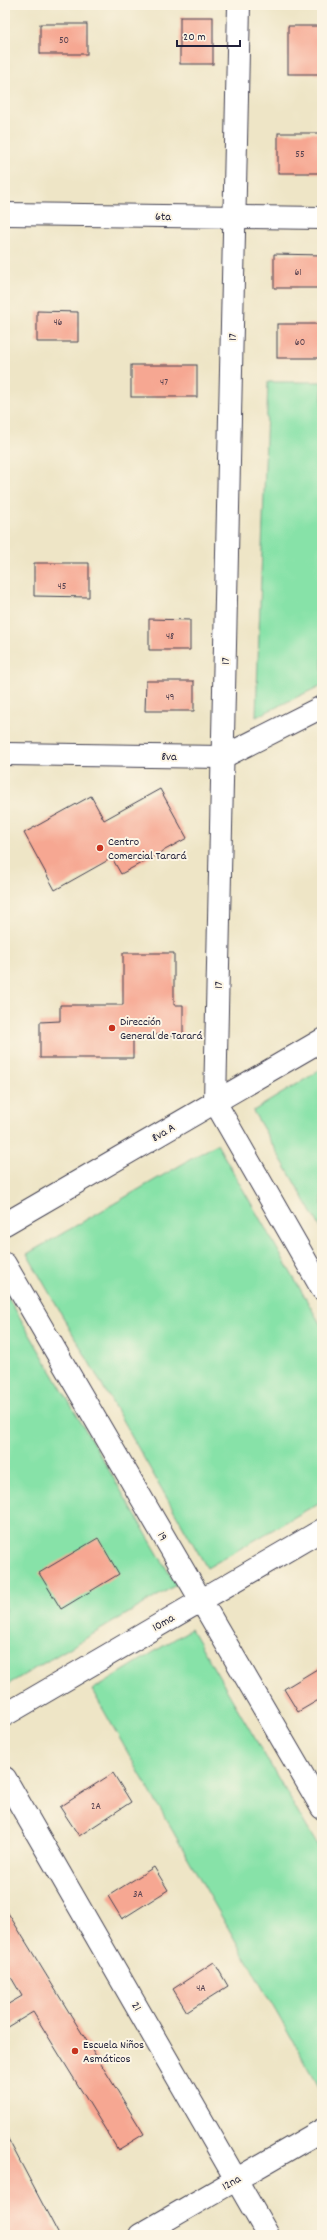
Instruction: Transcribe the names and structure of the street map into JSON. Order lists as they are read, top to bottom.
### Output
{
  "streets": {
    "street": [
      "6ta",
      "17",
      "8va",
      "8va A",
      "19",
      "10ma",
      "21",
      "12na"
    ]
  },
  "crossings": [
    ["6ta", "17"],
    ["17", "8va"],
    ["17", "8va A"],
    ["19", "10ma"],
    ["21", "12na"]
  ],
  "places": ["Centro Comercial Tarará", "Dirección General de Tarará", "Escuela Niños Asmáticos"],
  "house_numbers": [
    "50",
    "55",
    "61",
    "46",
    "60",
    "47",
    "45",
    "48",
    "49",
    "2A",
    "3A",
    "4A"
  ],
  "scale_bar": "20 m"
}
